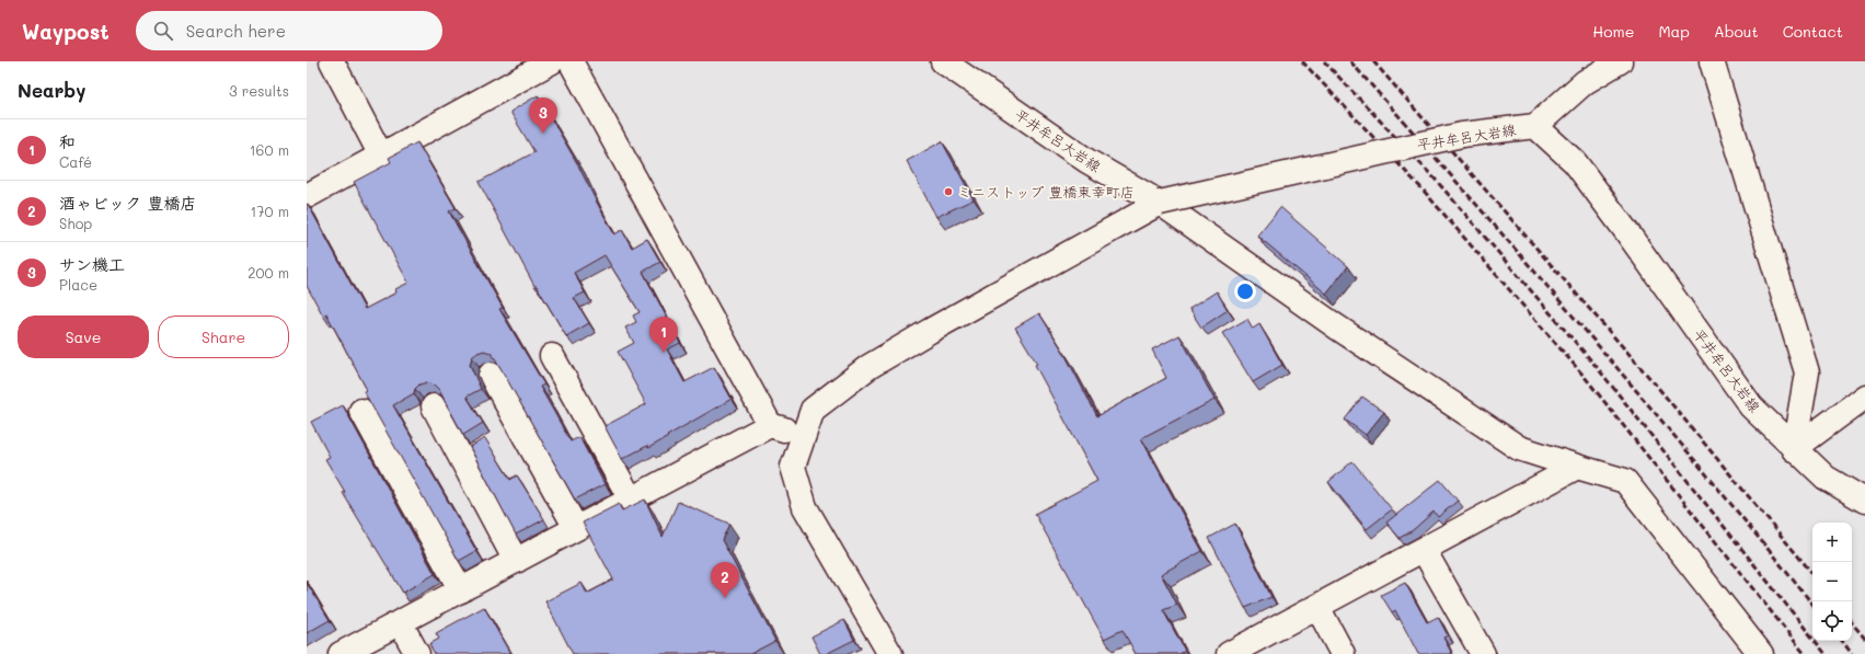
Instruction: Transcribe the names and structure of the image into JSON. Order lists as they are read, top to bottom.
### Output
{
  "streets": {
    "street": ["平井牟呂大岩線"]
  },
  "places": ["ミニストップ 豊橋東幸町店"],
  "page": {
    "header": "Waypost",
    "search": "Search here",
    "nav": [
      "Home",
      "Map",
      "About",
      "Contact"
    ],
    "heading": ["Nearby", "3 results"],
    "pins": ["3", "1", "2"],
    "list": [
      {
        "mark": "1",
        "name": "和",
        "note": "Café",
        "value": "160 m"
      },
      {
        "mark": "2",
        "name": "酒ゃビック 豊橋店",
        "note": "Shop",
        "value": "170 m"
      },
      {
        "mark": "3",
        "name": "サン機工",
        "note": "Place",
        "value": "200 m"
      }
    ],
    "buttons": ["Save", "Share"],
    "map_buttons": ["+", "−"]
  }
}
